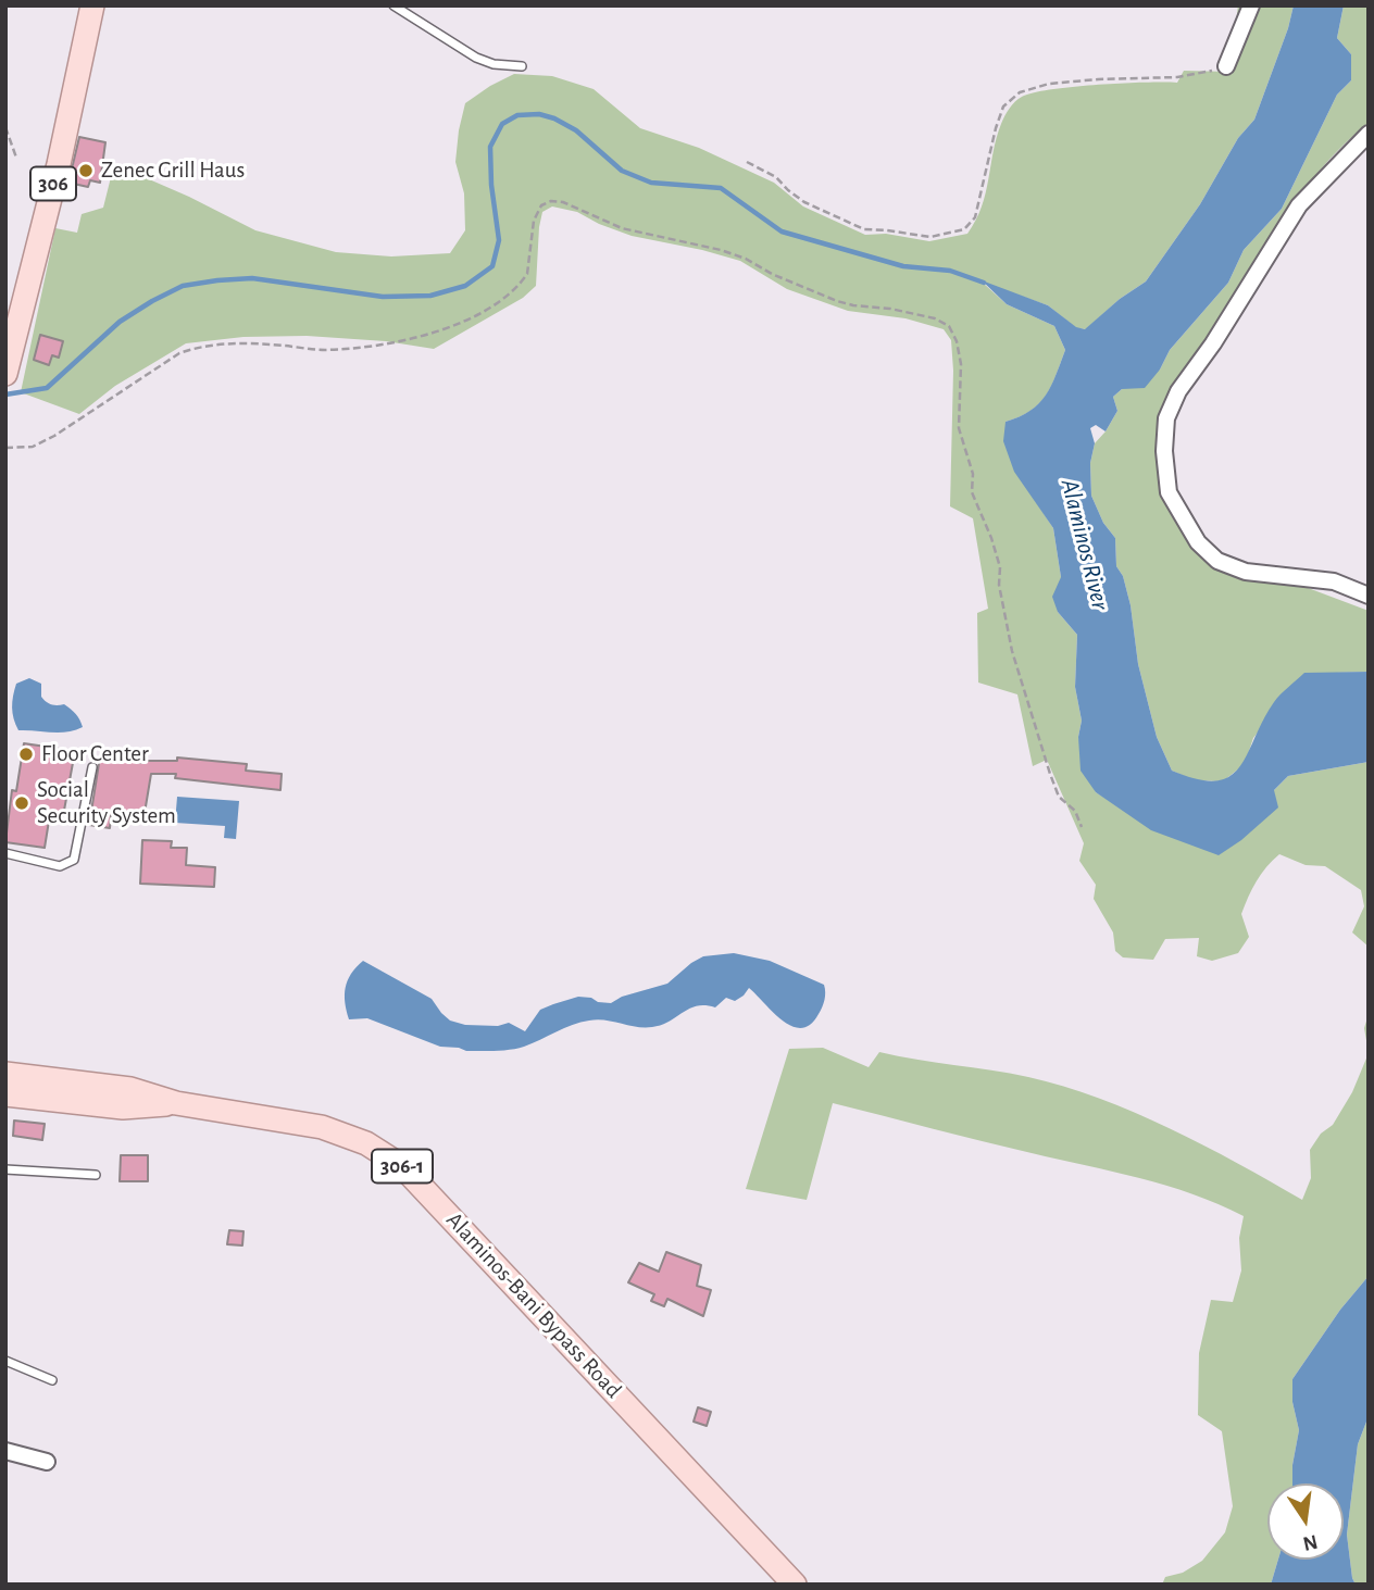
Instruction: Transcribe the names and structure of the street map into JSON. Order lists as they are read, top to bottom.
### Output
{
  "streets": {
    "main road": ["306", "306-1", "Alaminos-Bani Bypass Road"]
  },
  "water": ["Alaminos River"],
  "places": ["Zenec Grill Haus", "Floor Center", "Social Security System"],
  "north": "bottom"
}
